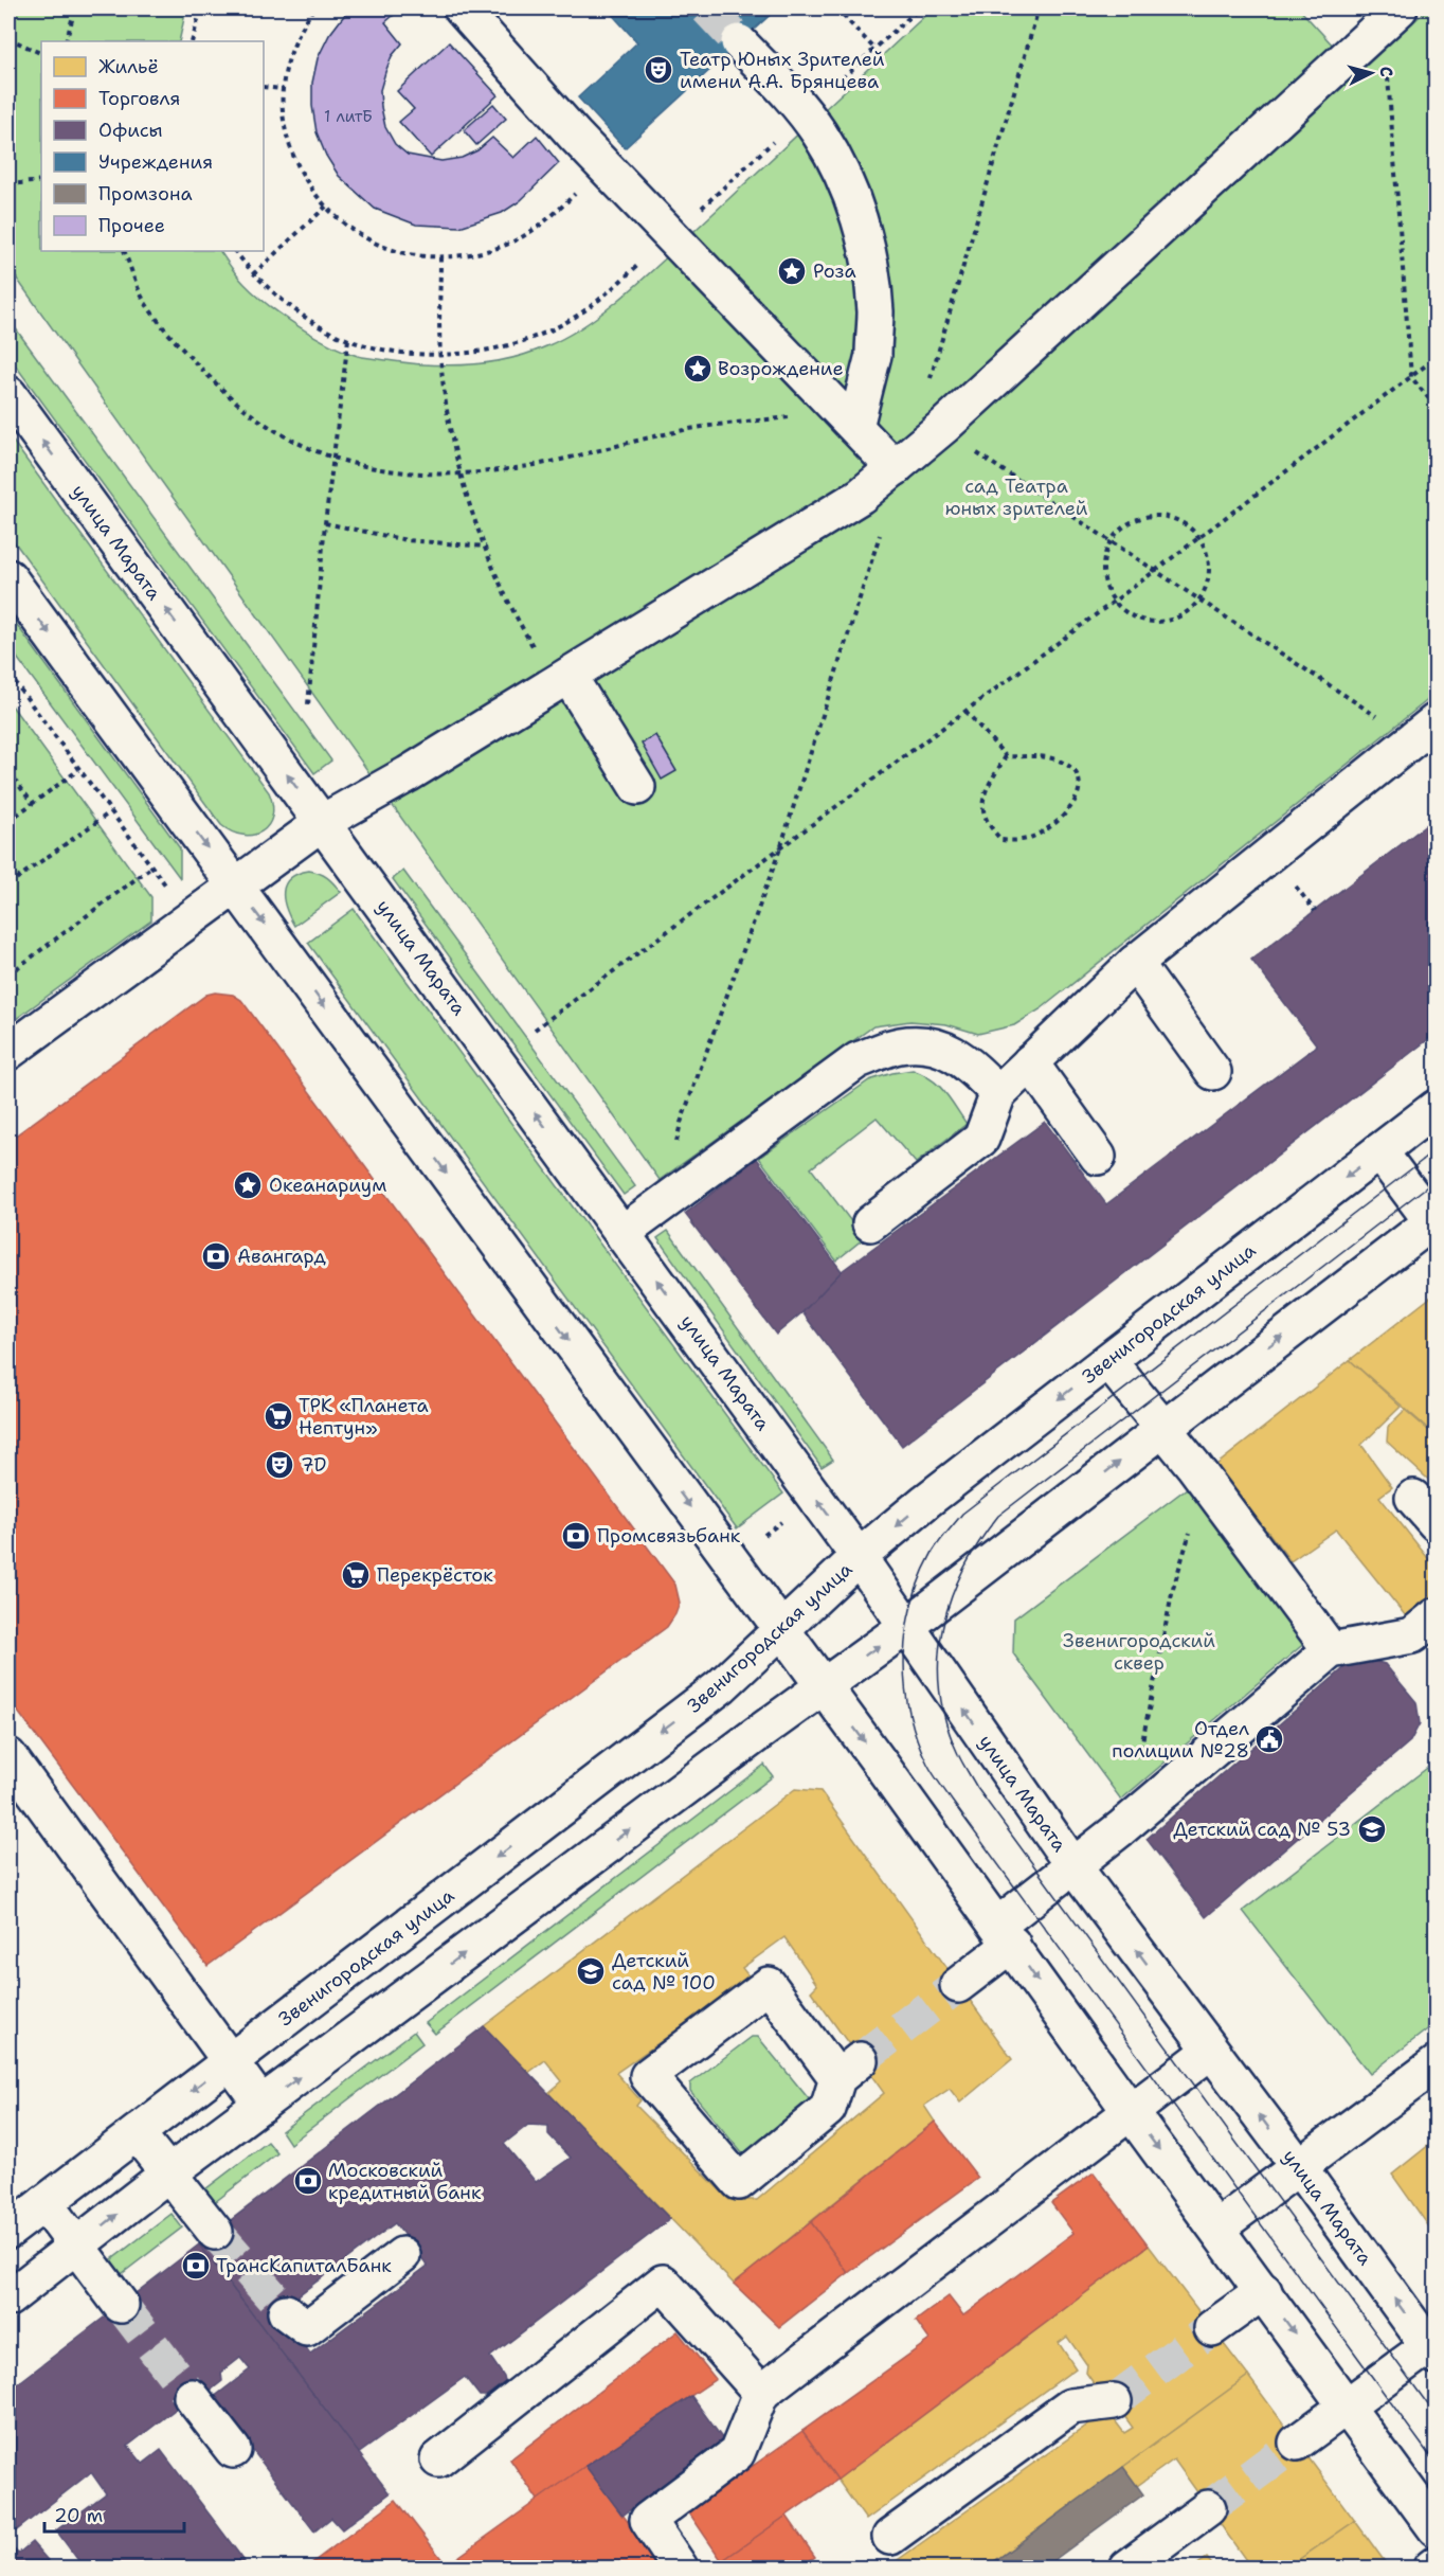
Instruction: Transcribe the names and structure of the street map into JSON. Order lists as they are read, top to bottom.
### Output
{
  "streets": {
    "street": ["улица Марата", "Звенигородская улица"]
  },
  "crossings": [
    ["улица Марата", "Звенигородская улица"]
  ],
  "parks": ["сад Театра юных зрителей", "Звенигородский сквер"],
  "places": {
    "theatre": ["Театр Юных Зрителей имени А.А. Брянцева", "7D"],
    "place": ["Роза", "Возрождение", "Океанариум"],
    "bank": [
      "Авангард",
      "Промсвязьбанк",
      "Московский кредитный банк",
      "ТрансКапиталБанк"
    ],
    "supermarket": ["ТРК «Планета Нептун»", "Перекрёсток"],
    "public building": ["Отдел полиции №28"],
    "school or university": ["Детский сад № 53", "Детский сад № 100"]
  },
  "house_numbers": ["1 литБ"],
  "legend": [
    "Жильё",
    "Торговля",
    "Офисы",
    "Учреждения",
    "Промзона",
    "Прочее"
  ],
  "scale_bar": "20 m",
  "north": "right"
}
